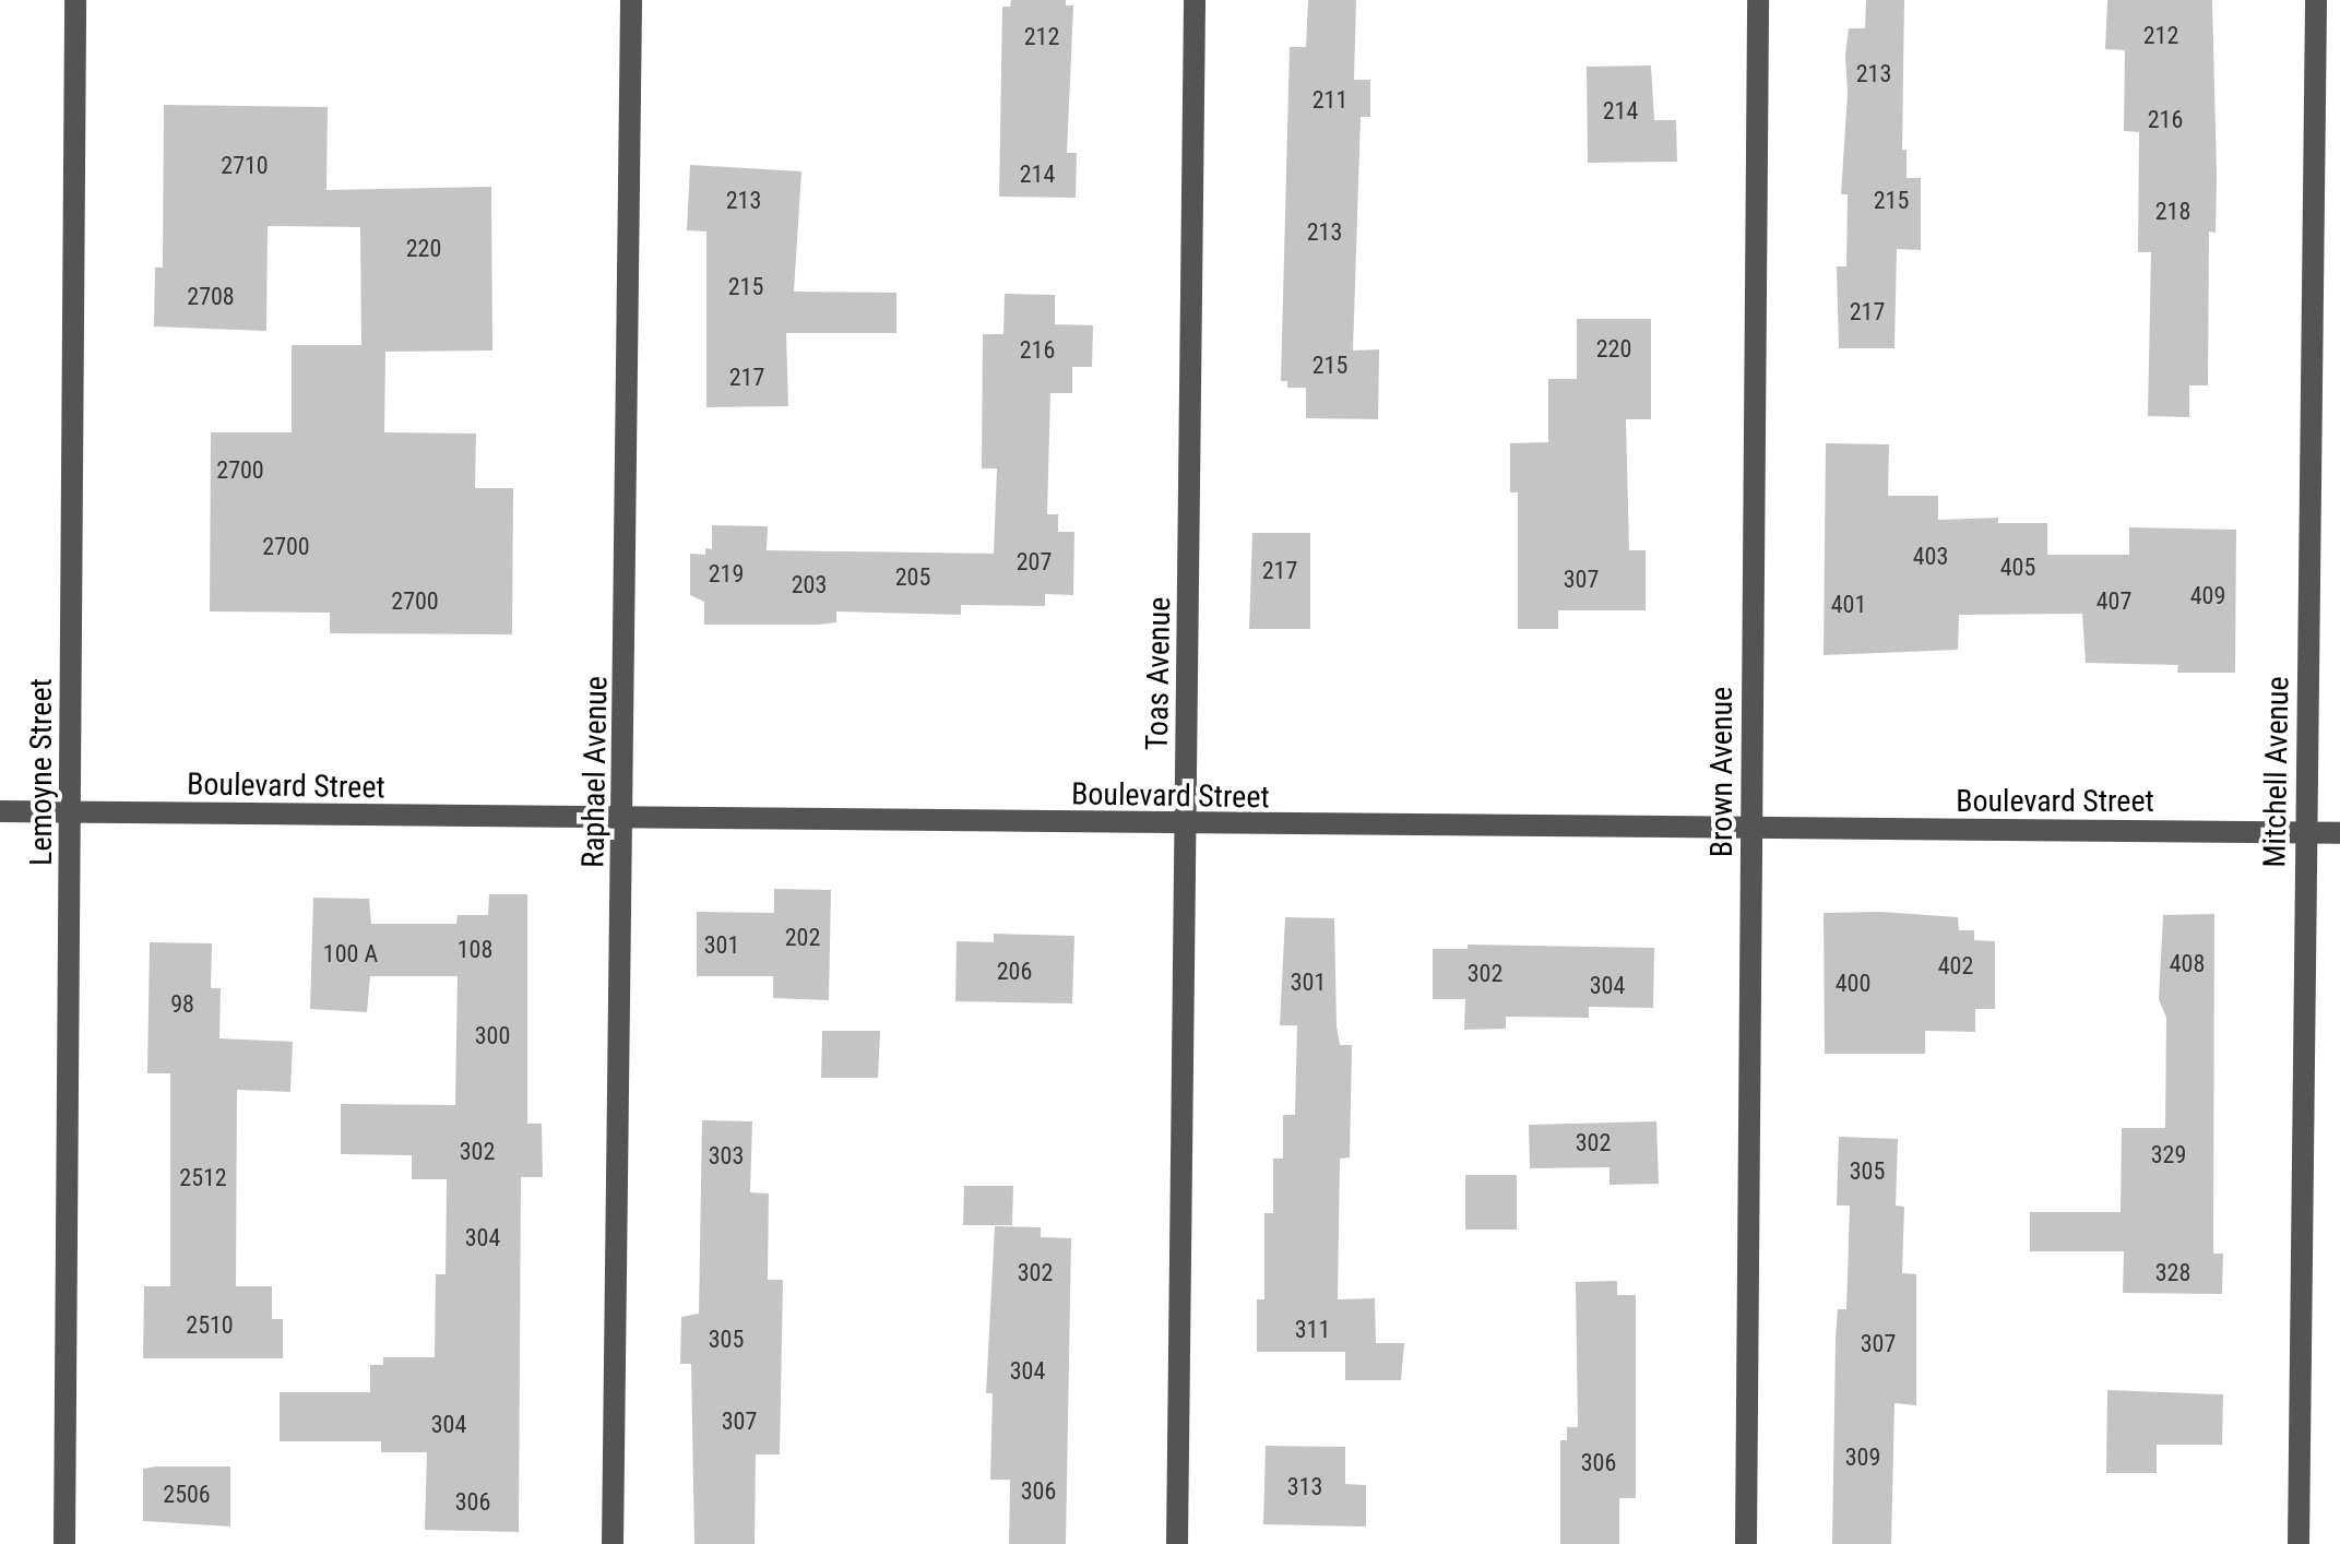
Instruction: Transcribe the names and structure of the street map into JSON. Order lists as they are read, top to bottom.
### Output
{
  "streets": {
    "street": [
      "Toas Avenue",
      "Lemoyne Street",
      "Raphael Avenue",
      "Brown Avenue",
      "Mitchell Avenue",
      "Boulevard Street"
    ]
  },
  "crossings": [
    ["Toas Avenue", "Boulevard Street"],
    ["Lemoyne Street", "Boulevard Street"],
    ["Raphael Avenue", "Boulevard Street"],
    ["Brown Avenue", "Boulevard Street"],
    ["Mitchell Avenue", "Boulevard Street"]
  ],
  "house_numbers": [
    "212",
    "212",
    "213",
    "211",
    "214",
    "216",
    "2710",
    "214",
    "213",
    "215",
    "218",
    "213",
    "220",
    "215",
    "2708",
    "217",
    "220",
    "216",
    "215",
    "217",
    "2700",
    "2700",
    "403",
    "207",
    "405",
    "217",
    "219",
    "205",
    "307",
    "203",
    "409",
    "2700",
    "407",
    "401",
    "202",
    "301",
    "108",
    "100 A",
    "408",
    "402",
    "206",
    "302",
    "301",
    "400",
    "304",
    "98",
    "300",
    "302",
    "302",
    "329",
    "303",
    "305",
    "2512",
    "304",
    "302",
    "328",
    "2510",
    "311",
    "305",
    "307",
    "304",
    "307",
    "304",
    "309",
    "306",
    "313",
    "306",
    "2506",
    "306"
  ]
}
